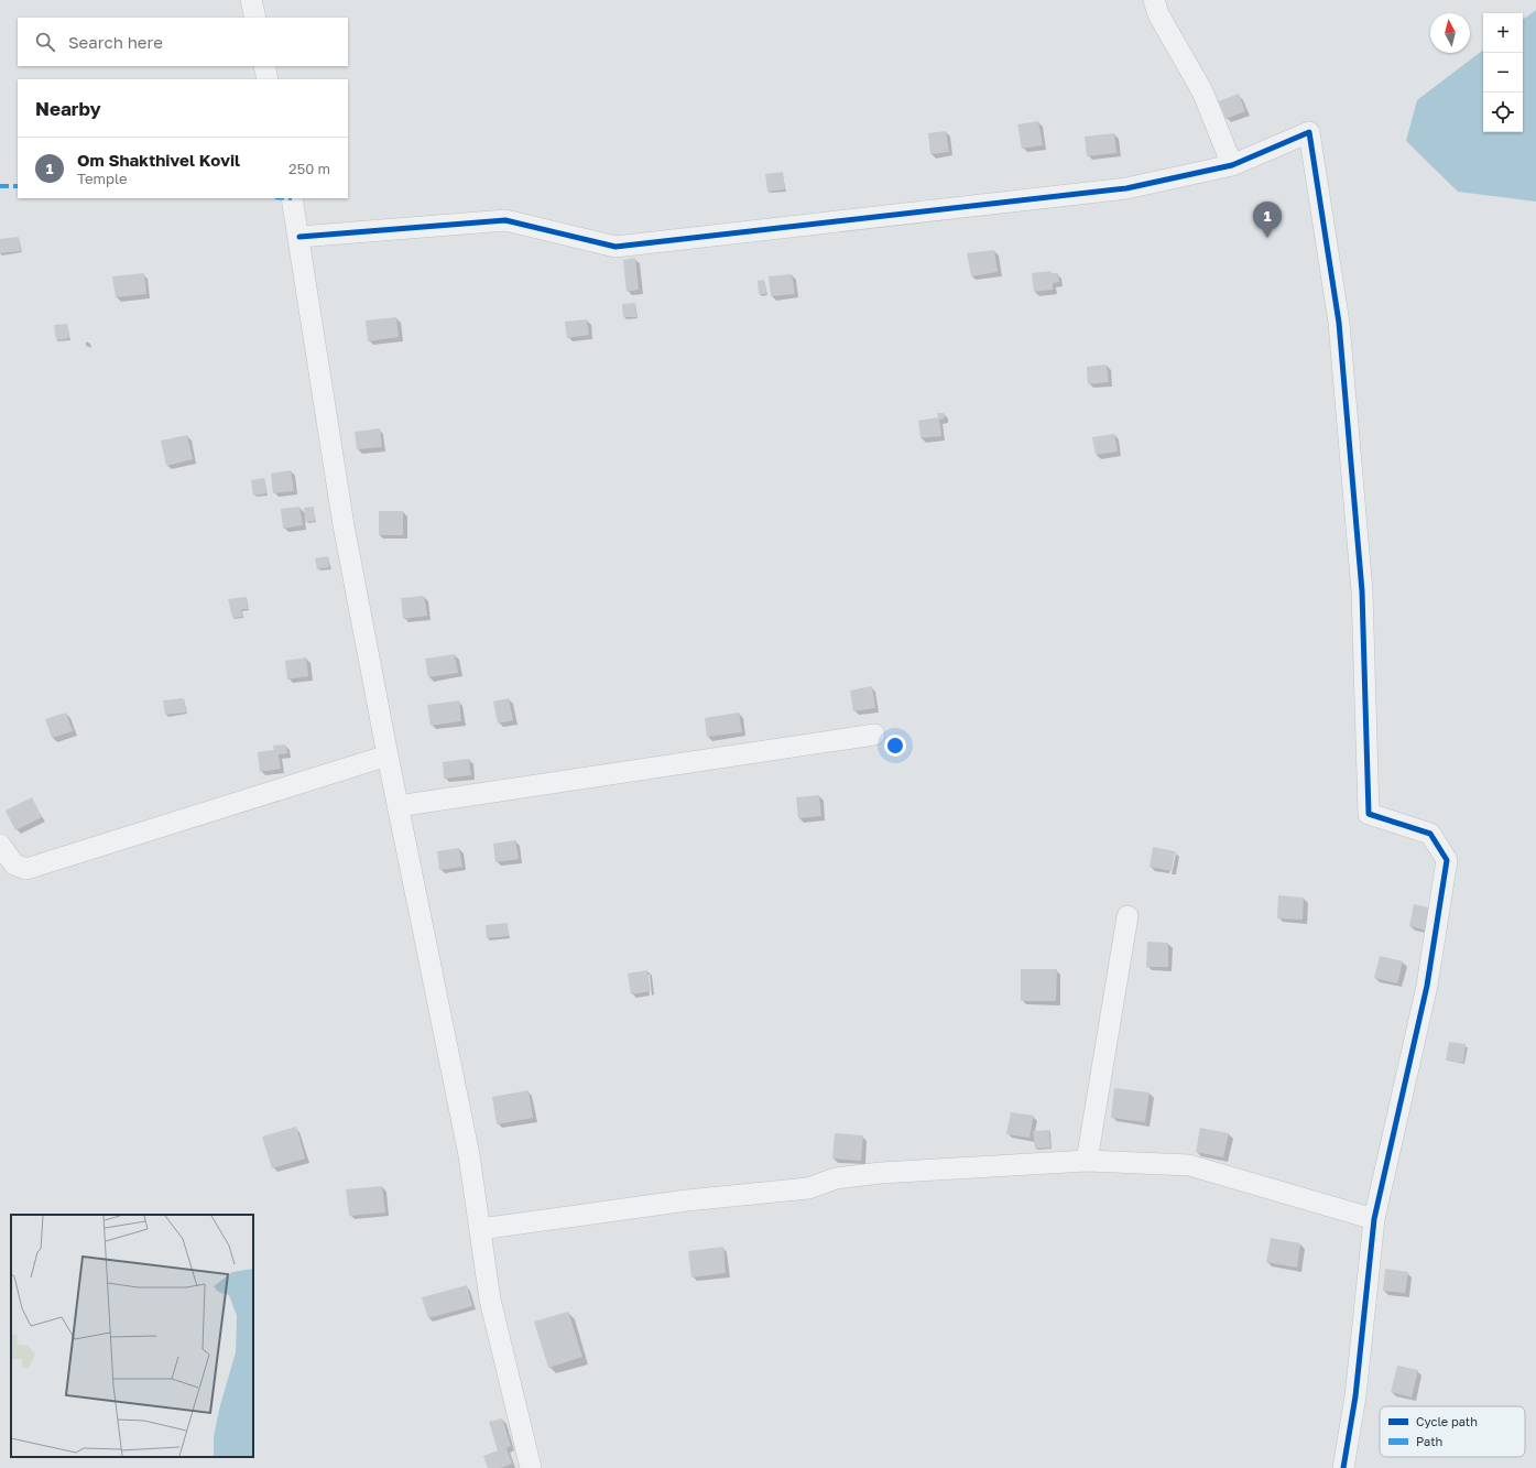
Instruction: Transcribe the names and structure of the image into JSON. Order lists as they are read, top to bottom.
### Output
{
  "legend": ["Cycle path", "Path"],
  "north": "top",
  "page": {
    "map_buttons": ["+", "−"],
    "search": "Search here",
    "heading": "Nearby",
    "list": [
      {
        "mark": "1",
        "name": "Om Shakthivel Kovil",
        "note": "Temple",
        "value": "250 m"
      }
    ],
    "pins": "1"
  }
}
